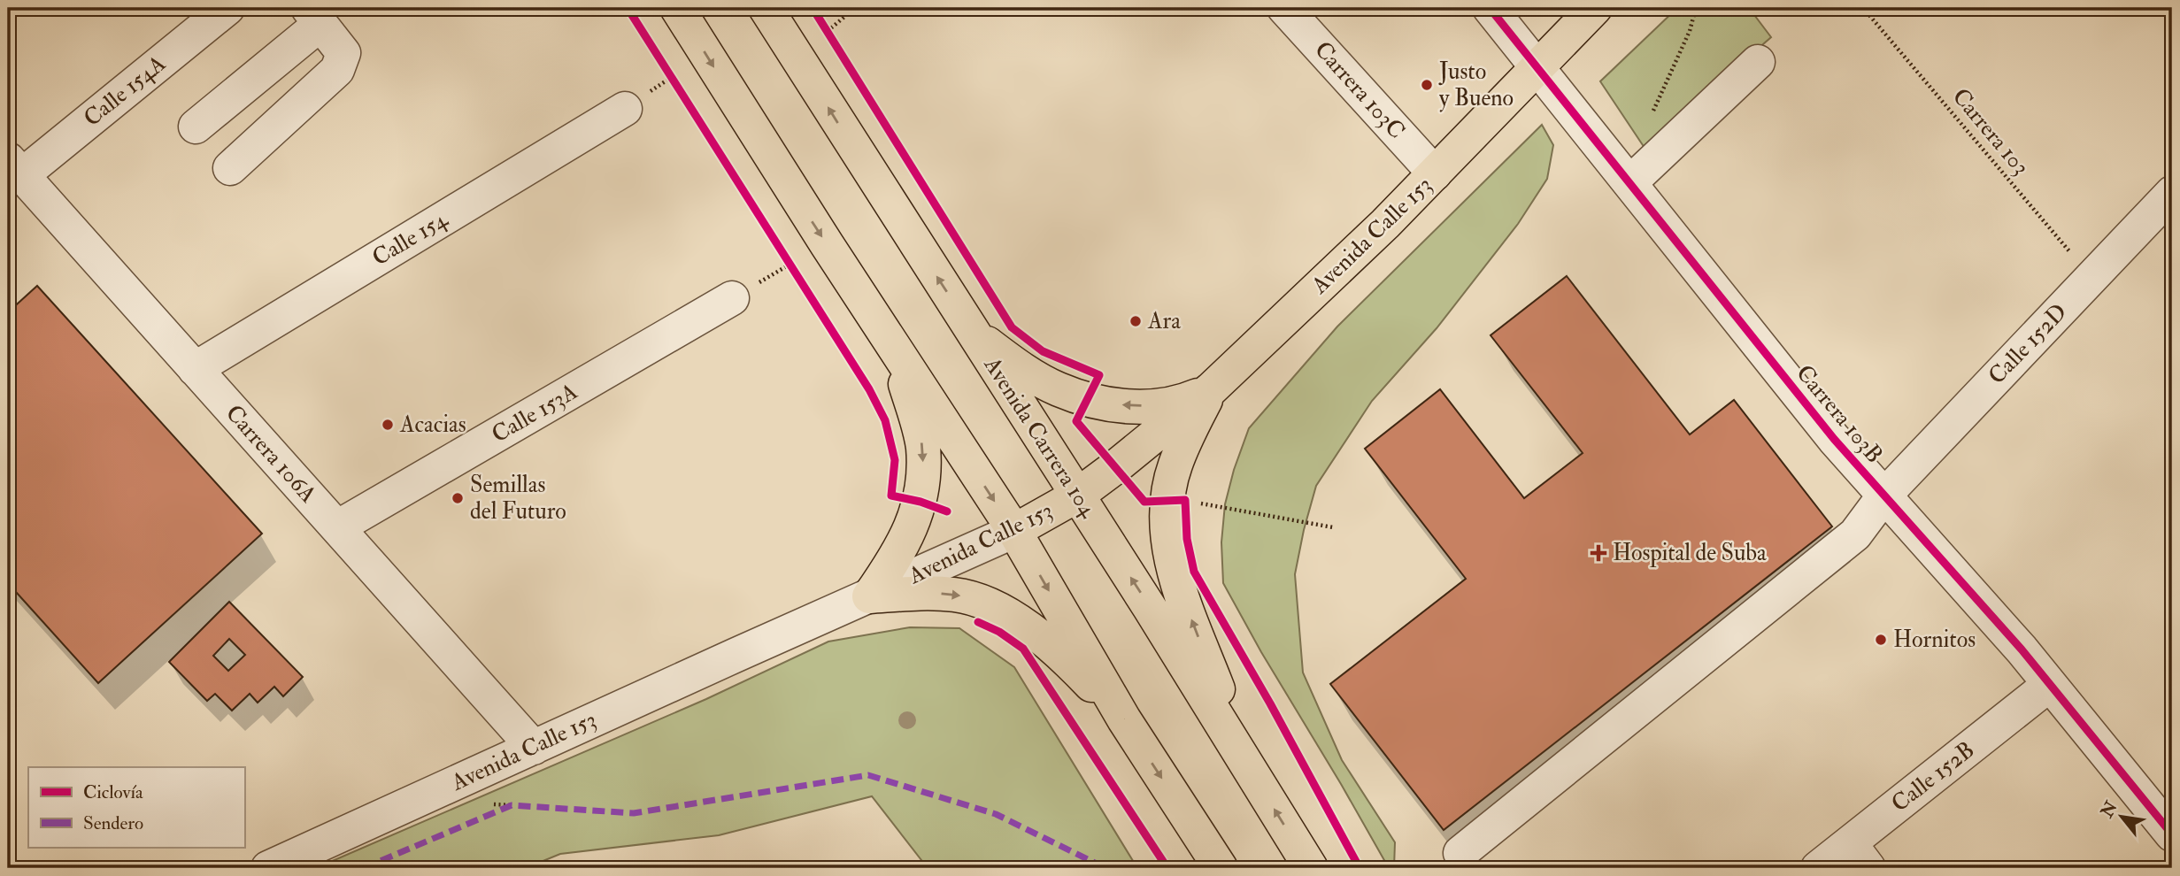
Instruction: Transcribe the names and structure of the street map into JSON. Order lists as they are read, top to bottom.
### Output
{
  "streets": {
    "main road": ["Avenida Calle 153", "Avenida Carrera 104"],
    "street": [
      "Carrera 103C",
      "Calle 154A",
      "Calle 154",
      "Calle 152D",
      "Calle 153A",
      "Carrera 103B",
      "Carrera 106A",
      "Calle 152B"
    ],
    "path": ["Carrera 103"]
  },
  "crossings": [
    ["Carrera 103C", "Avenida Calle 153"],
    ["Calle 154A", "Carrera 106A"],
    ["Carrera 103", "Calle 152D"],
    ["Avenida Calle 153", "Carrera 103B"],
    ["Avenida Calle 153", "Avenida Carrera 104"],
    ["Avenida Calle 153", "Carrera 106A"],
    ["Calle 154", "Carrera 106A"],
    ["Calle 152D", "Carrera 103B"],
    ["Calle 153A", "Carrera 106A"],
    ["Carrera 103B", "Calle 152B"]
  ],
  "places": {
    "other": [
      "Justo y Bueno",
      "Ara",
      "Acacias",
      "Semillas del Futuro",
      "Hornitos"
    ],
    "health": ["Hospital de Suba"]
  },
  "legend": ["Ciclovía", "Sendero"],
  "north": "top left"
}
